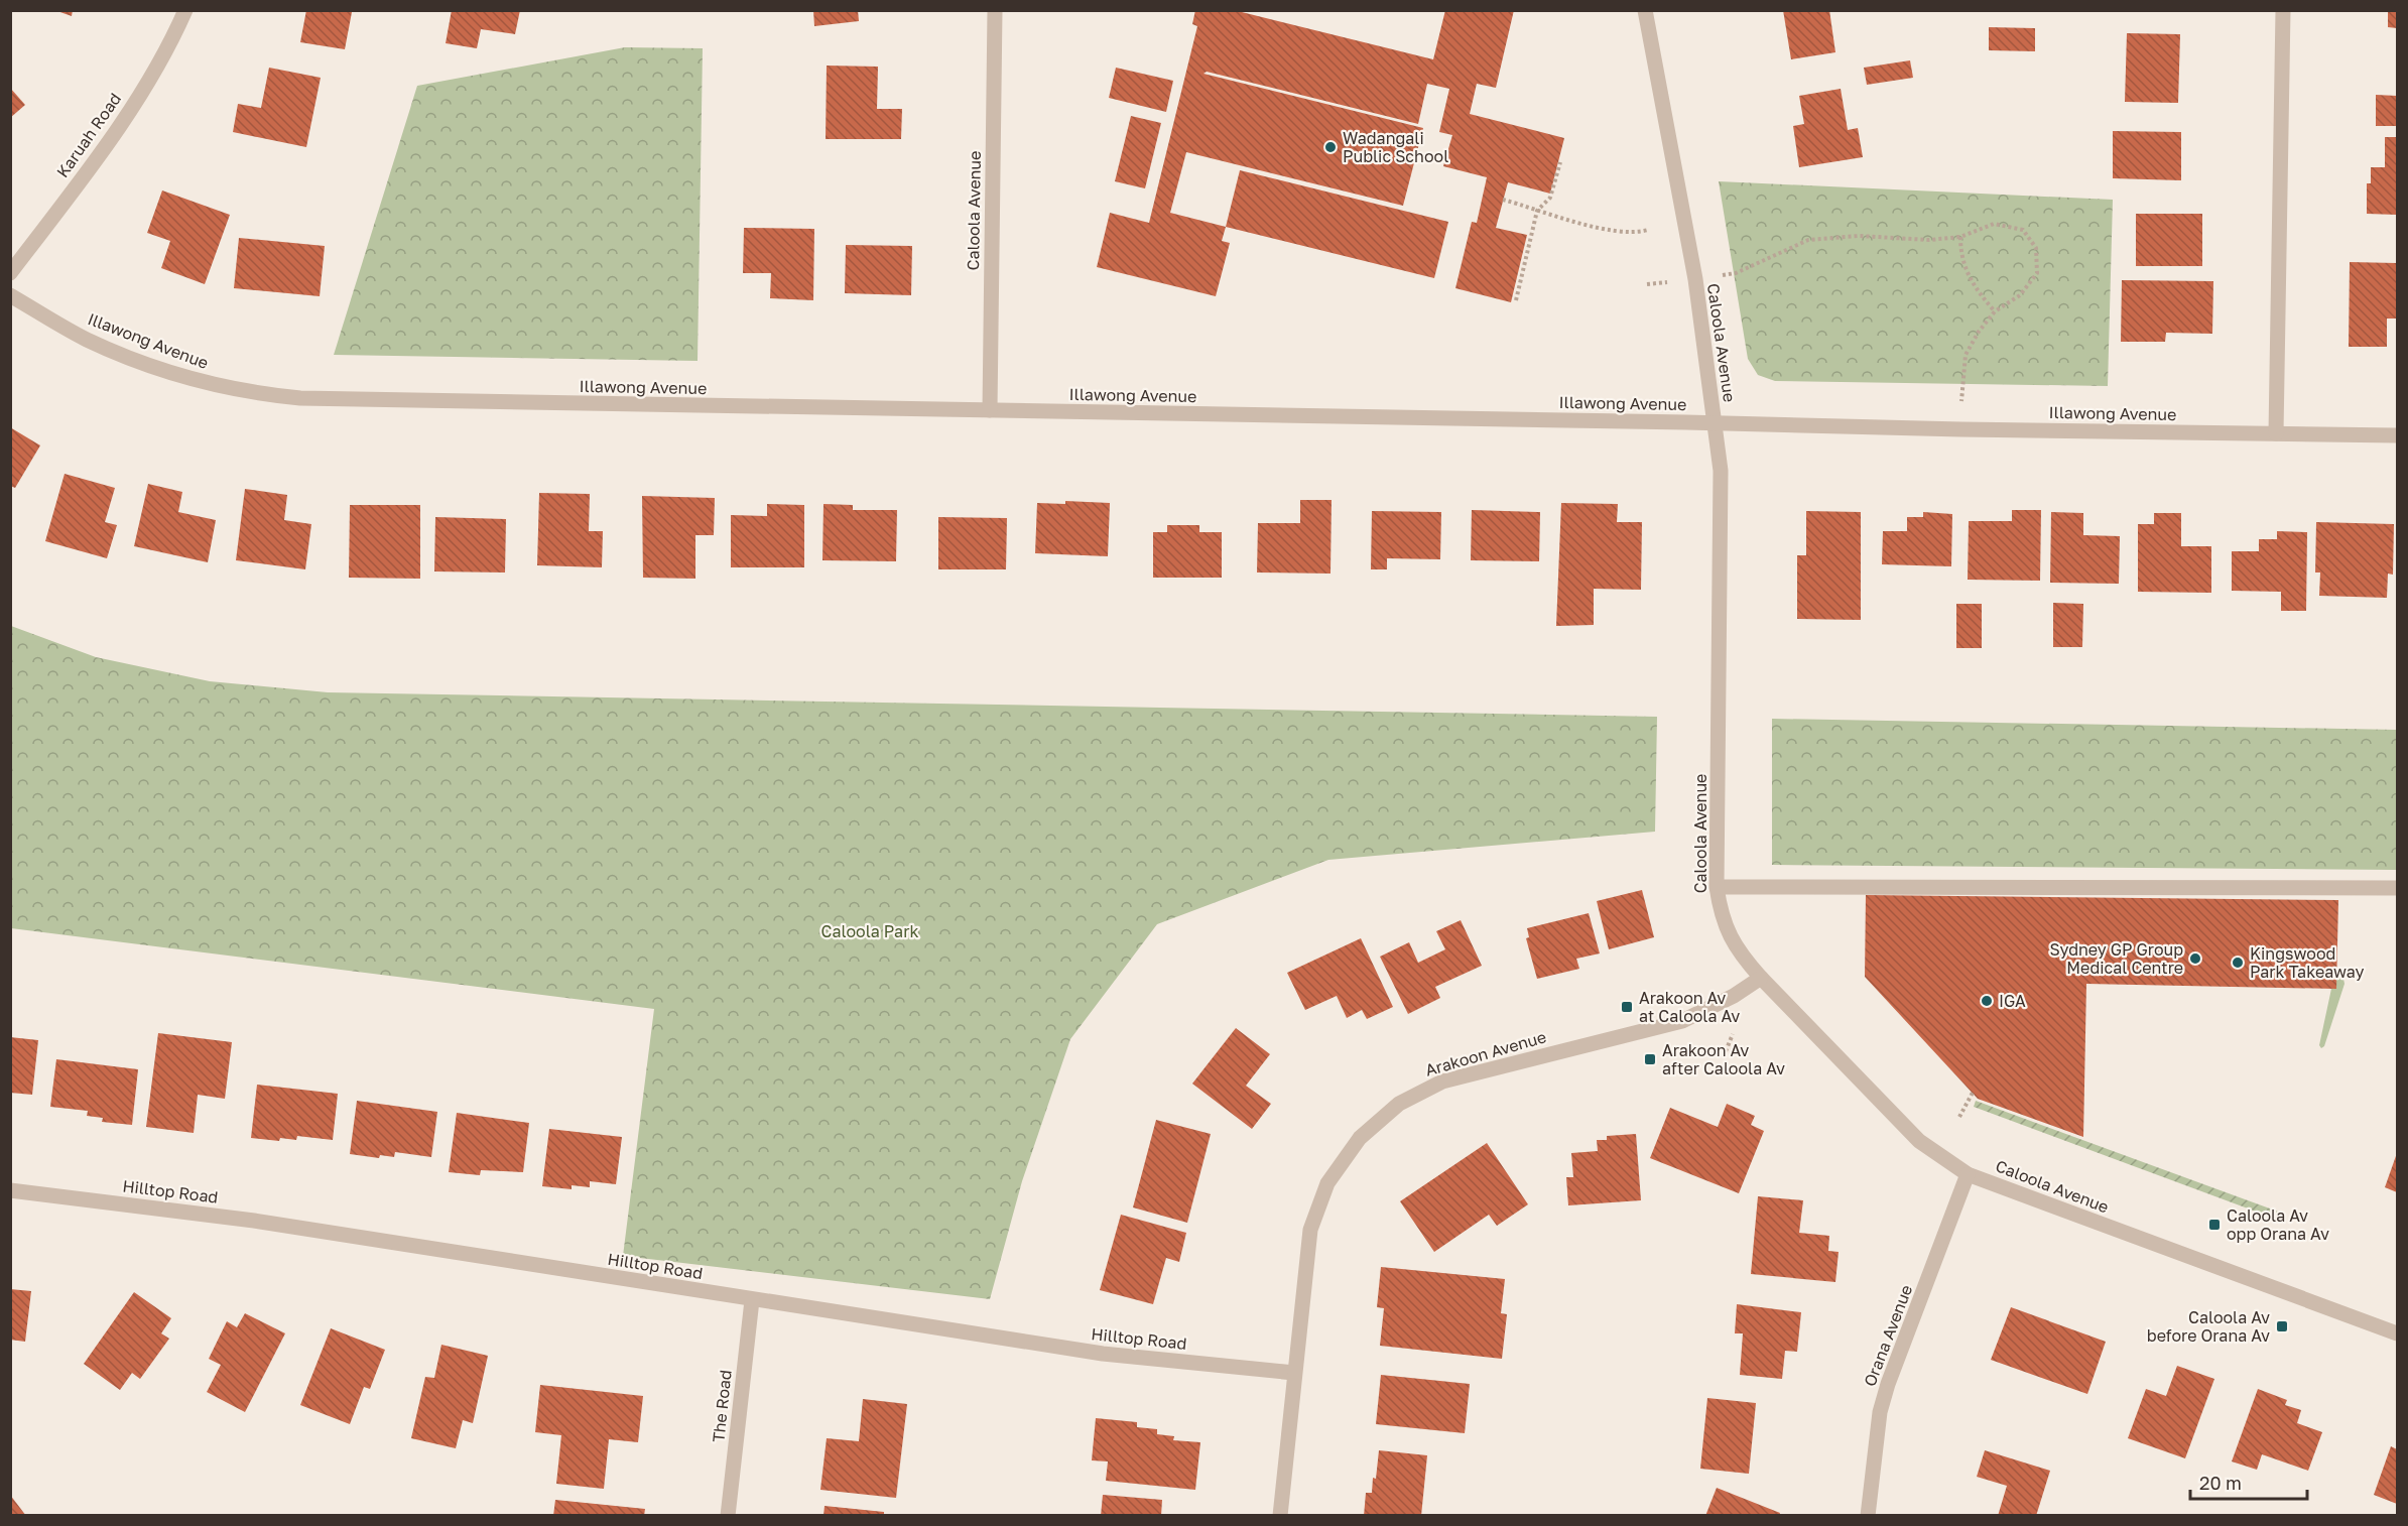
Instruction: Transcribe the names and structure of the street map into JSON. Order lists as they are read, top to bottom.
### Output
{
  "streets": {
    "street": [
      "Karuah Road",
      "Caloola Avenue",
      "Illawong Avenue",
      "Arakoon Avenue",
      "Hilltop Road",
      "Orana Avenue",
      "The Road"
    ]
  },
  "crossings": [
    ["Caloola Avenue", "Illawong Avenue"],
    ["Caloola Avenue", "Arakoon Avenue"],
    ["Caloola Avenue", "Orana Avenue"],
    ["Arakoon Avenue", "Hilltop Road"],
    ["Hilltop Road", "The Road"]
  ],
  "parks": ["Caloola Park"],
  "places": {
    "other": [
      "Wadangali Public School",
      "Sydney GP Group Medical Centre",
      "Kingswood Park Takeaway",
      "IGA"
    ],
    "transit": [
      "Arakoon Av at Caloola Av",
      "Arakoon Av after Caloola Av",
      "Caloola Av opp Orana Av",
      "Caloola Av before Orana Av"
    ]
  },
  "scale_bar": "20 m"
}
